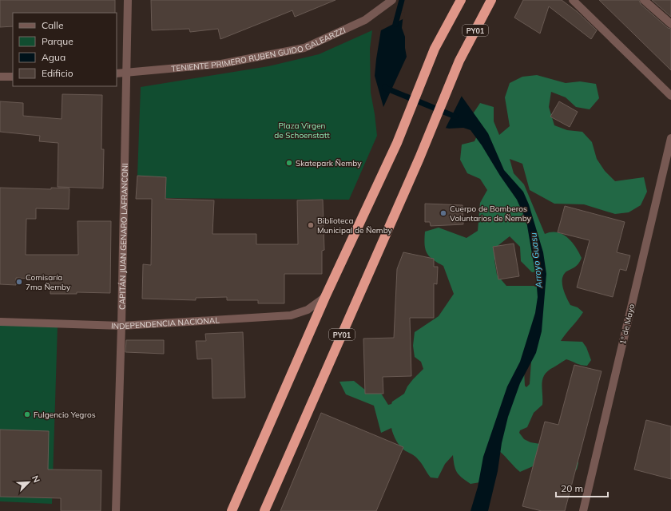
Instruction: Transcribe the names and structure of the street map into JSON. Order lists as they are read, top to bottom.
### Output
{
  "streets": {
    "highway": ["PY01"],
    "street": [
      "TENIENTE PRIMERO RUBEN GUIDO GALEARZZI",
      "CAPITÁN JUAN GENARO LAFRANCONI",
      "INDEPENDENCIA NACIONAL",
      "1º de Mayo"
    ]
  },
  "crossings": [
    ["TENIENTE PRIMERO RUBEN GUIDO GALEARZZI", "CAPITÁN JUAN GENARO LAFRANCONI"],
    ["CAPITÁN JUAN GENARO LAFRANCONI", "INDEPENDENCIA NACIONAL"]
  ],
  "water": ["Arroyo Guasu"],
  "parks": ["Plaza Virgen de Schoenstatt"],
  "places": [
    "Skatepark Ñemby",
    "Cuerpo de Bomberos Voluntarios de Ñemby",
    "Biblioteca Municipal de Ñemby",
    "Comisaría 7ma Ñemby",
    "Fulgencio Yegros"
  ],
  "legend": [
    "Calle",
    "Parque",
    "Agua",
    "Edificio"
  ],
  "scale_bar": "20 m",
  "north": "top right"
}
